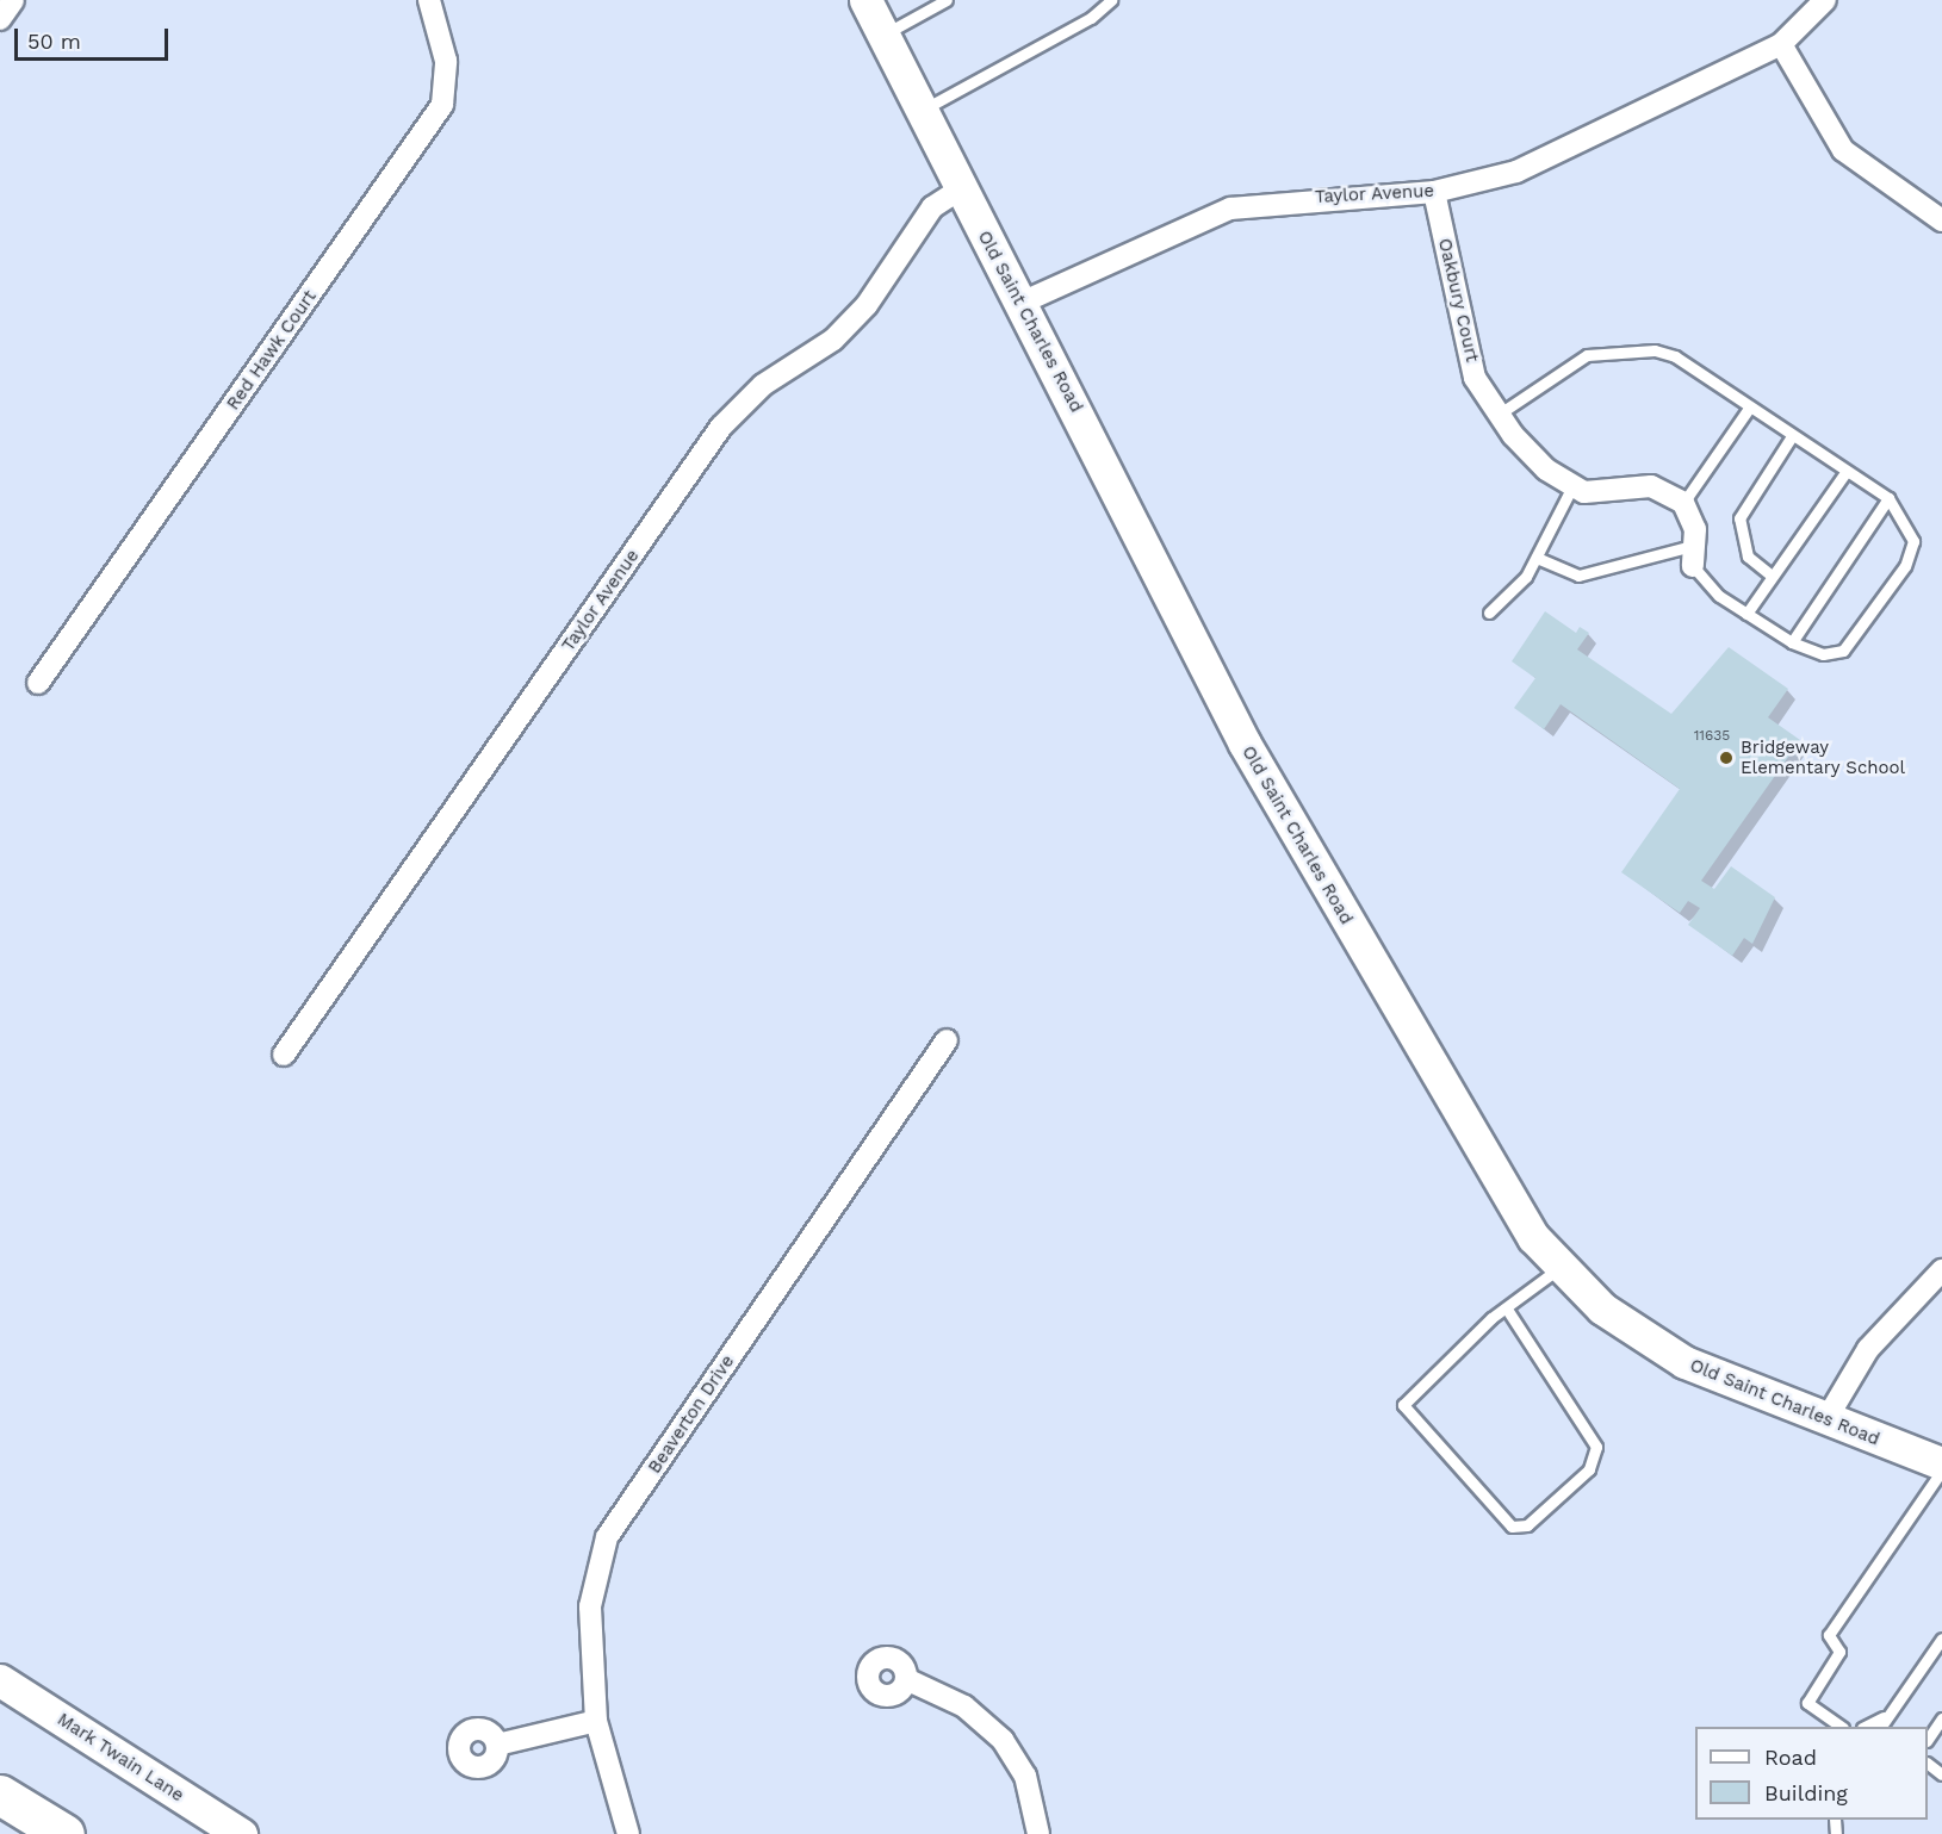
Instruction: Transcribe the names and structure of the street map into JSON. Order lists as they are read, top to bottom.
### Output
{
  "streets": {
    "street": [
      "Taylor Avenue",
      "Oakbury Court",
      "Old Saint Charles Road",
      "Red Hawk Court",
      "Beaverton Drive",
      "Mark Twain Lane"
    ]
  },
  "crossings": [
    ["Taylor Avenue", "Oakbury Court"],
    ["Taylor Avenue", "Old Saint Charles Road"]
  ],
  "places": ["Bridgeway Elementary School"],
  "house_numbers": ["11635"],
  "legend": ["Road", "Building"],
  "scale_bar": "50 m"
}
